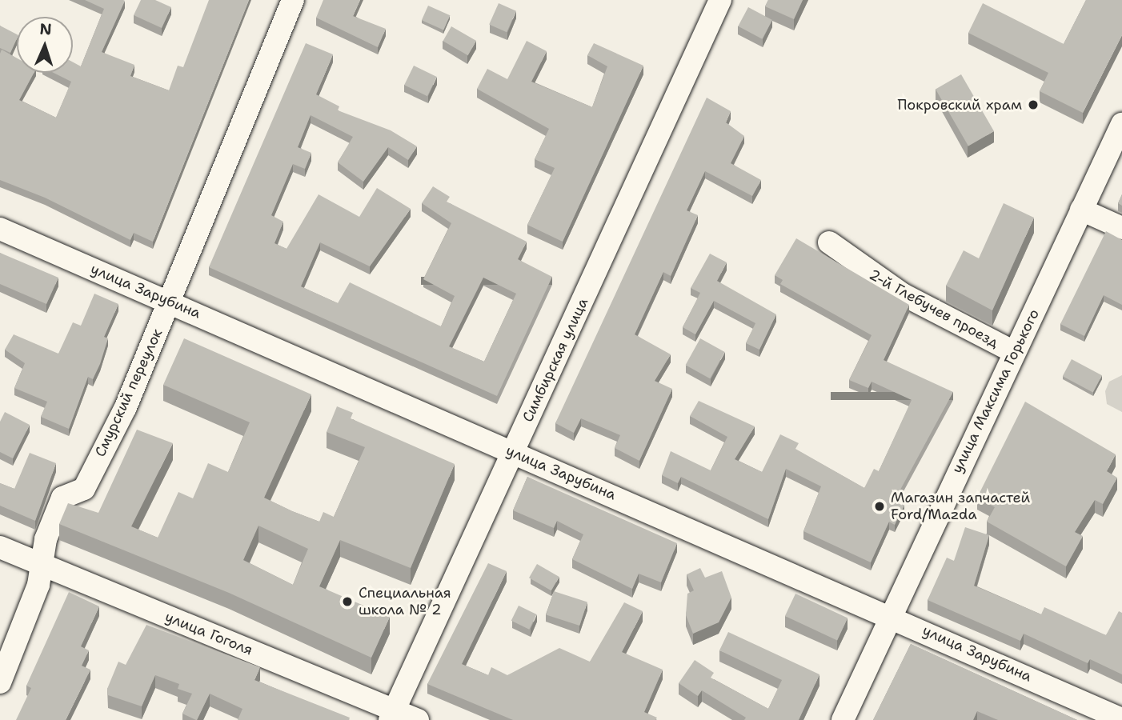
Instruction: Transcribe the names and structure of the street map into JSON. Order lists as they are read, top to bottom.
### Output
{
  "streets": {
    "street": [
      "улица Зарубина",
      "2-й Глебучев проезд",
      "Симбирская улица",
      "улица Максима Горького",
      "Смурский переулок",
      "улица Гоголя"
    ]
  },
  "crossings": [
    ["улица Зарубина", "Симбирская улица"],
    ["улица Зарубина", "улица Максима Горького"],
    ["улица Зарубина", "Смурский переулок"],
    ["2-й Глебучев проезд", "улица Максима Горького"],
    ["Симбирская улица", "улица Гоголя"],
    ["Смурский переулок", "улица Гоголя"]
  ],
  "places": ["Покровский храм", "Магазин запчастей Ford/Mazda", "Специальная школа № 2"],
  "north": "top"
}
